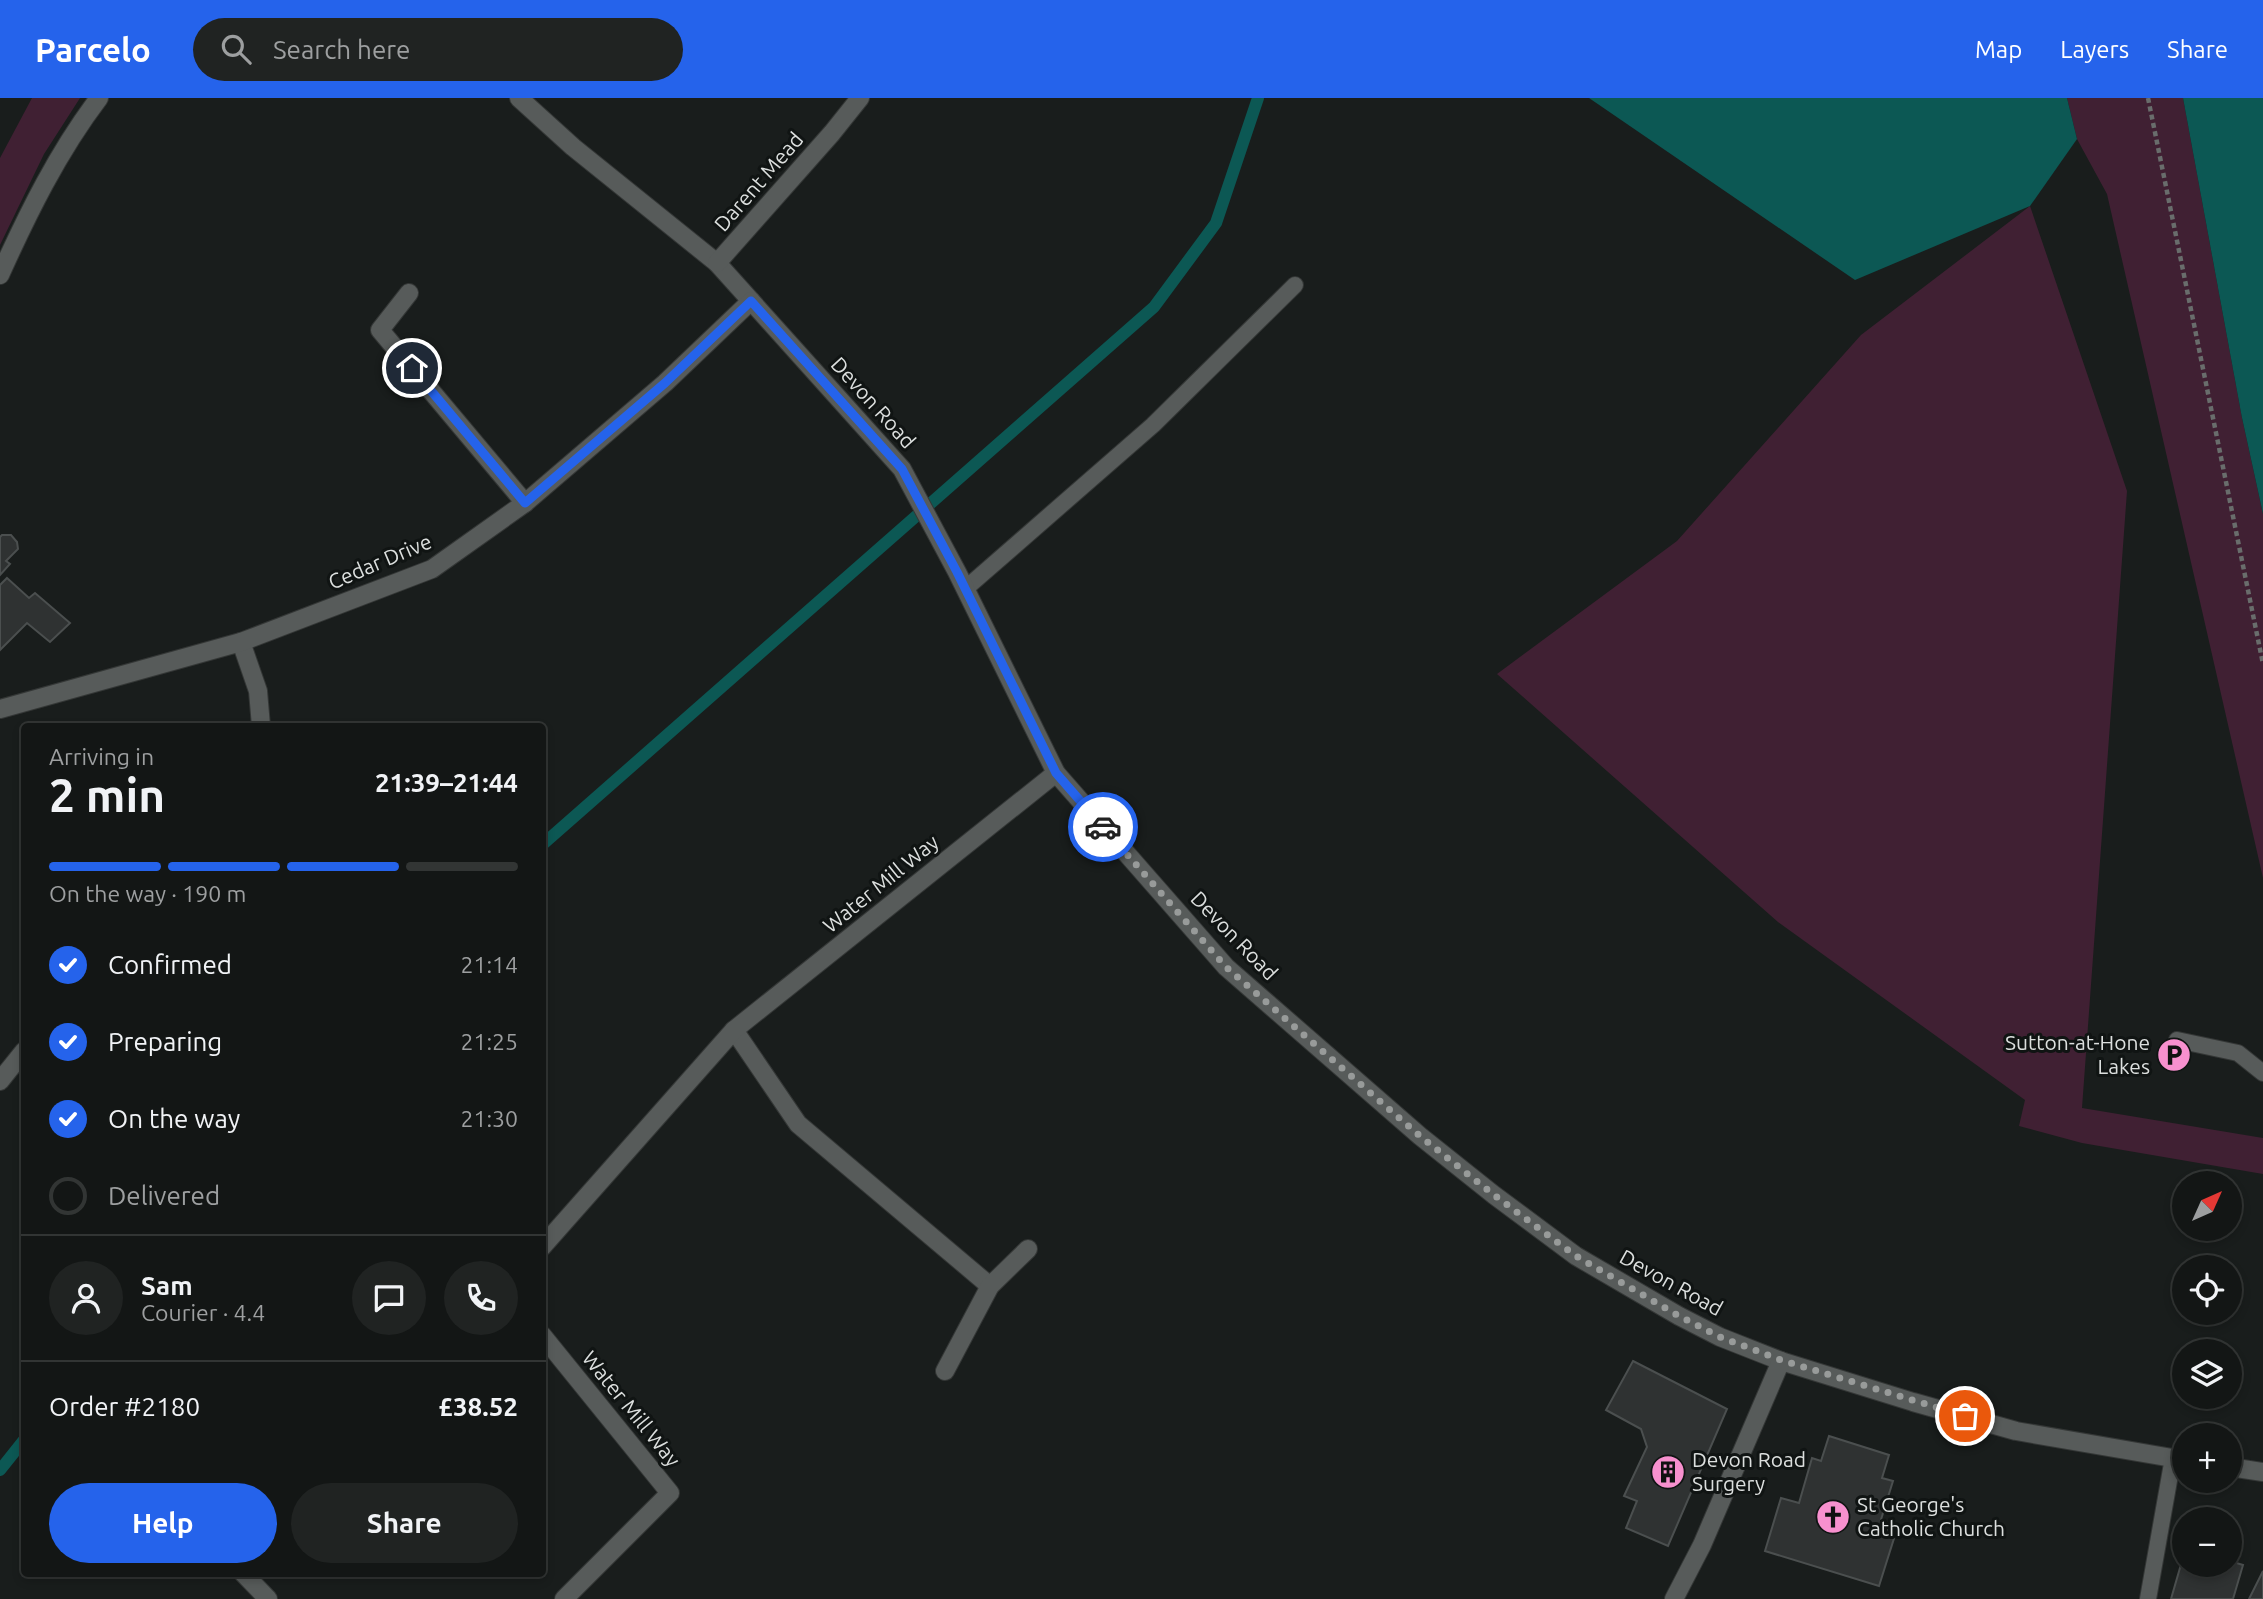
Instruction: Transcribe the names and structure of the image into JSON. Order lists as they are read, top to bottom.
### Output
{
  "streets": {
    "street": [
      "Darent Mead",
      "Devon Road",
      "Cedar Drive",
      "Water Mill Way"
    ]
  },
  "crossings": [
    ["Darent Mead", "Devon Road"],
    ["Devon Road", "Cedar Drive"],
    ["Devon Road", "Water Mill Way"]
  ],
  "places": {
    "parking": ["Sutton-at-Hone Lakes"],
    "building": ["Devon Road Surgery"],
    "church": ["St George's Catholic Church"]
  },
  "north": "top right",
  "page": {
    "header": "Parcelo",
    "search": "Search here",
    "nav": ["Map", "Layers", "Share"],
    "heading": ["2 min", "Arriving in", "21:39–21:44"],
    "panel": [
      "Sam",
      "Courier · 4.4",
      "Order #2180",
      "£38.52"
    ],
    "bar": "On the way · 190 m",
    "list": [
      ["Confirmed", "21:14"],
      ["Preparing", "21:25"],
      ["On the way", "21:30"],
      "Delivered"
    ],
    "map_buttons": ["+", "−"],
    "buttons": ["Help", "Share"]
  }
}
